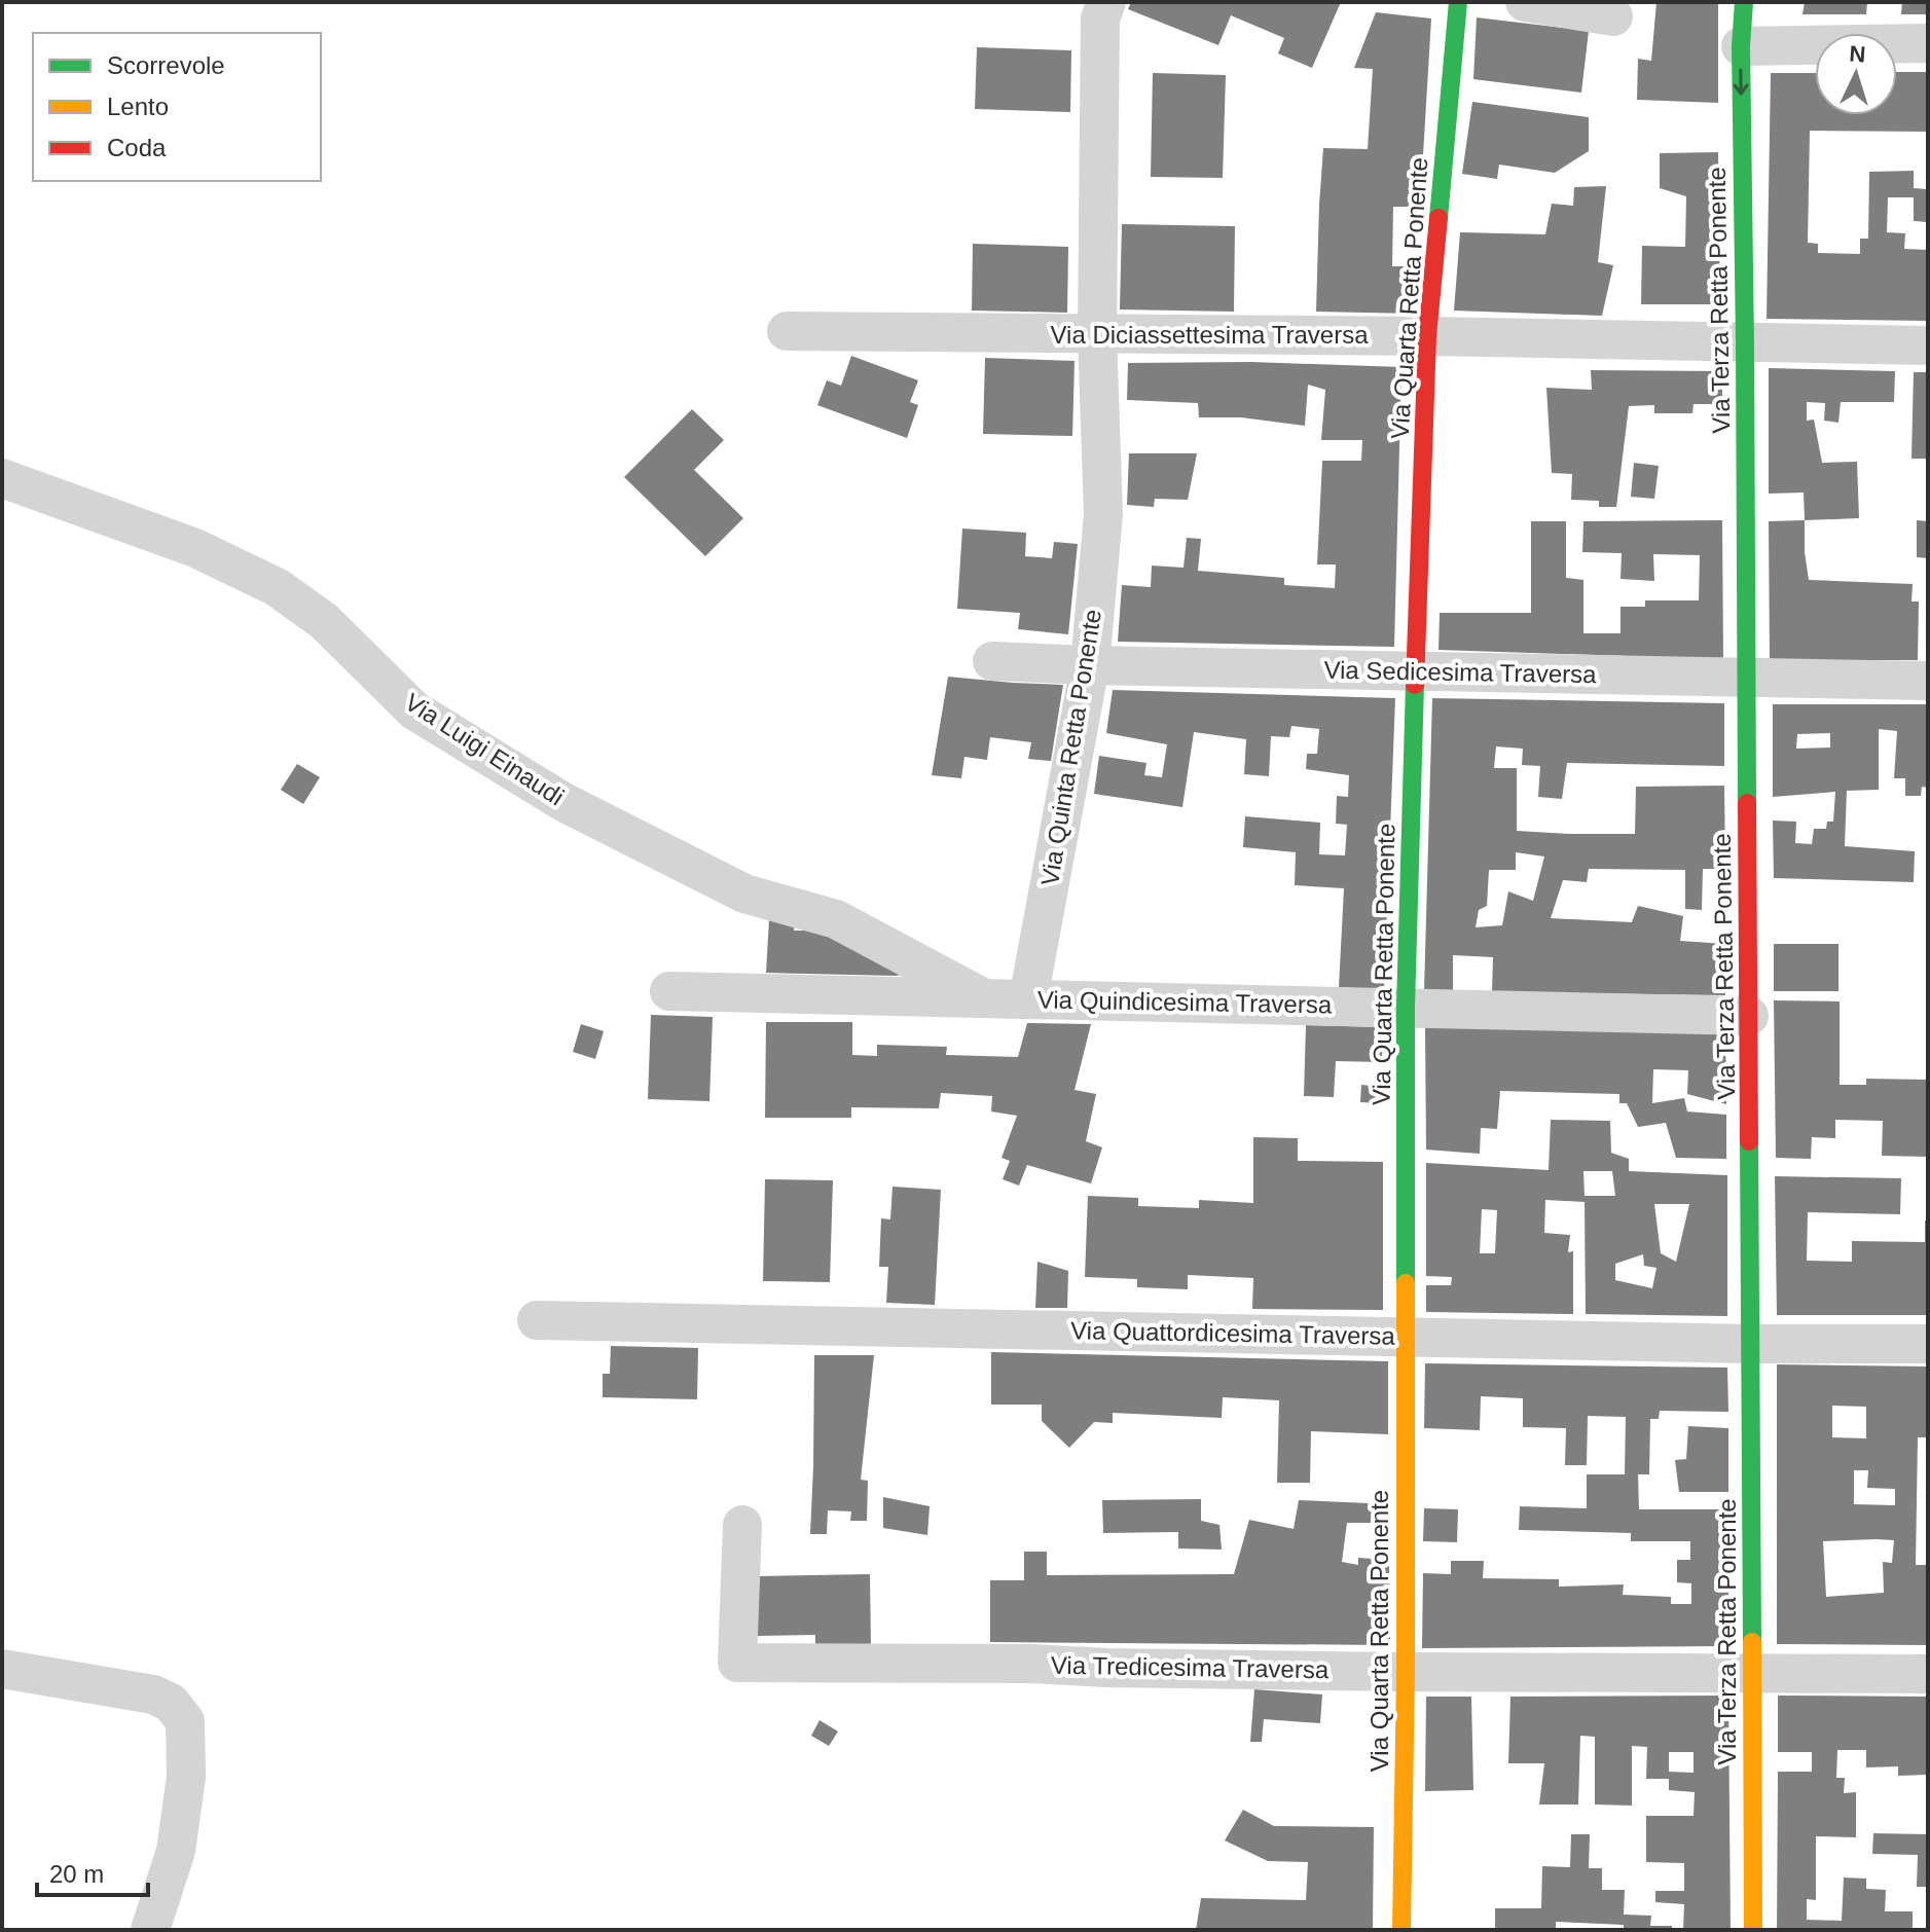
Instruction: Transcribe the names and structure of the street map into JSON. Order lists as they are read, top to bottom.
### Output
{
  "streets": {
    "street": [
      "Via Quarta Retta Ponente",
      "Via Terza Retta Ponente",
      "Via Diciassettesima Traversa",
      "Via Sedicesima Traversa",
      "Via Quinta Retta Ponente",
      "Via Luigi Einaudi",
      "Via Quindicesima Traversa",
      "Via Quattordicesima Traversa",
      "Via Tredicesima Traversa"
    ]
  },
  "crossings": [
    ["Via Quarta Retta Ponente", "Via Diciassettesima Traversa"],
    ["Via Quarta Retta Ponente", "Via Sedicesima Traversa"],
    ["Via Quarta Retta Ponente", "Via Quindicesima Traversa"],
    ["Via Quarta Retta Ponente", "Via Quattordicesima Traversa"],
    ["Via Quarta Retta Ponente", "Via Tredicesima Traversa"],
    ["Via Terza Retta Ponente", "Via Diciassettesima Traversa"],
    ["Via Terza Retta Ponente", "Via Sedicesima Traversa"],
    ["Via Terza Retta Ponente", "Via Quindicesima Traversa"],
    ["Via Terza Retta Ponente", "Via Quattordicesima Traversa"],
    ["Via Terza Retta Ponente", "Via Tredicesima Traversa"],
    ["Via Diciassettesima Traversa", "Via Quinta Retta Ponente"],
    ["Via Sedicesima Traversa", "Via Quinta Retta Ponente"],
    ["Via Quinta Retta Ponente", "Via Quindicesima Traversa"],
    ["Via Luigi Einaudi", "Via Quindicesima Traversa"]
  ],
  "legend": ["Scorrevole", "Lento", "Coda"],
  "scale_bar": "20 m",
  "north": "top"
}
